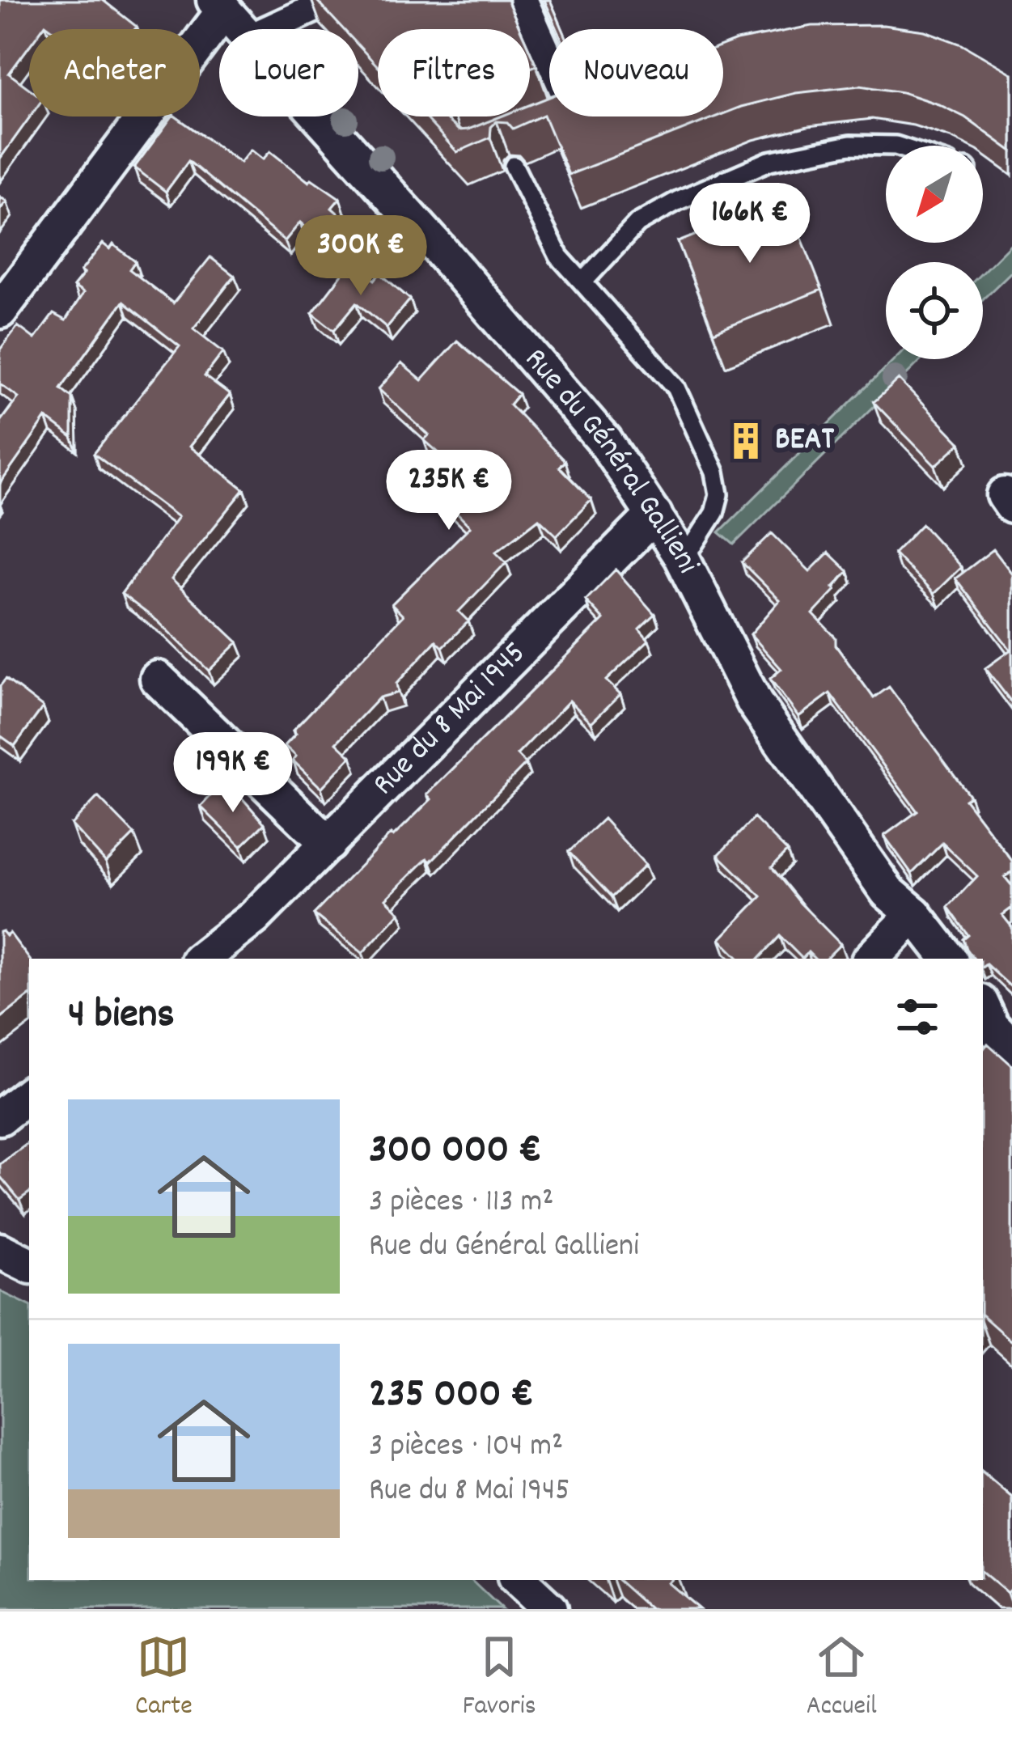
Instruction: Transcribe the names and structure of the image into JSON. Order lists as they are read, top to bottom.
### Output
{
  "streets": {
    "street": ["Rue du Général Gallieni", "Rue du 8 Mai 1945"]
  },
  "crossings": [
    ["Rue du Général Gallieni", "Rue du 8 Mai 1945"]
  ],
  "places": {
    "building": ["BEAT"]
  },
  "north": "bottom left",
  "page": {
    "chip": [
      "Acheter",
      "Louer",
      "Filtres",
      "Nouveau"
    ],
    "price": [
      "166K €",
      "300K €",
      "235K €",
      "199K €"
    ],
    "heading": "4 biens",
    "list": [
      {
        "name": "300 000 €",
        "note": "3 pièces · 113 m² · Rue du Général Gallieni"
      },
      {
        "name": "235 000 €",
        "note": "3 pièces · 104 m² · Rue du 8 Mai 1945"
      }
    ],
    "tabs": ["Carte", "Favoris", "Accueil"]
  }
}
